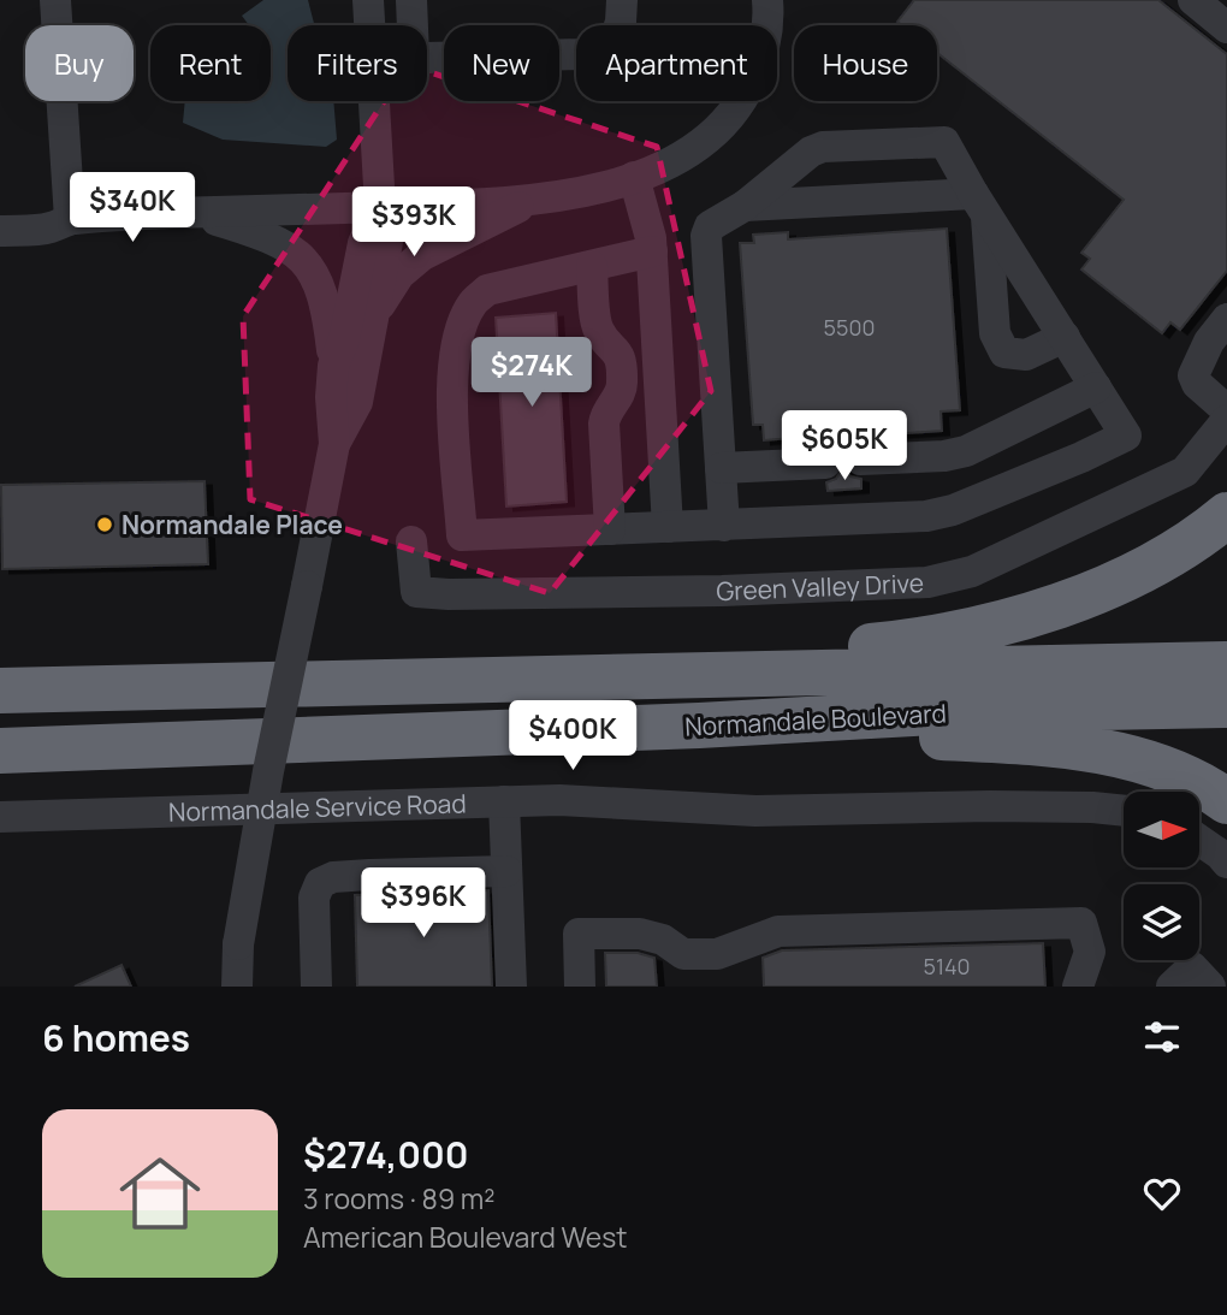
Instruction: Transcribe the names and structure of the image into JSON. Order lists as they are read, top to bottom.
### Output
{
  "streets": {
    "highway": ["Normandale Boulevard"],
    "street": ["Green Valley Drive", "Normandale Service Road"]
  },
  "places": ["Normandale Place"],
  "house_numbers": ["5500", "5140"],
  "north": "right",
  "page": {
    "chip": [
      "Buy",
      "Rent",
      "Filters",
      "New",
      "Apartment",
      "House"
    ],
    "price": [
      "$340K",
      "$393K",
      "$274K",
      "$605K",
      "$400K",
      "$396K"
    ],
    "heading": "6 homes",
    "list": [
      {
        "name": "$274,000",
        "note": "3 rooms · 89 m² · American Boulevard West"
      }
    ]
  }
}
